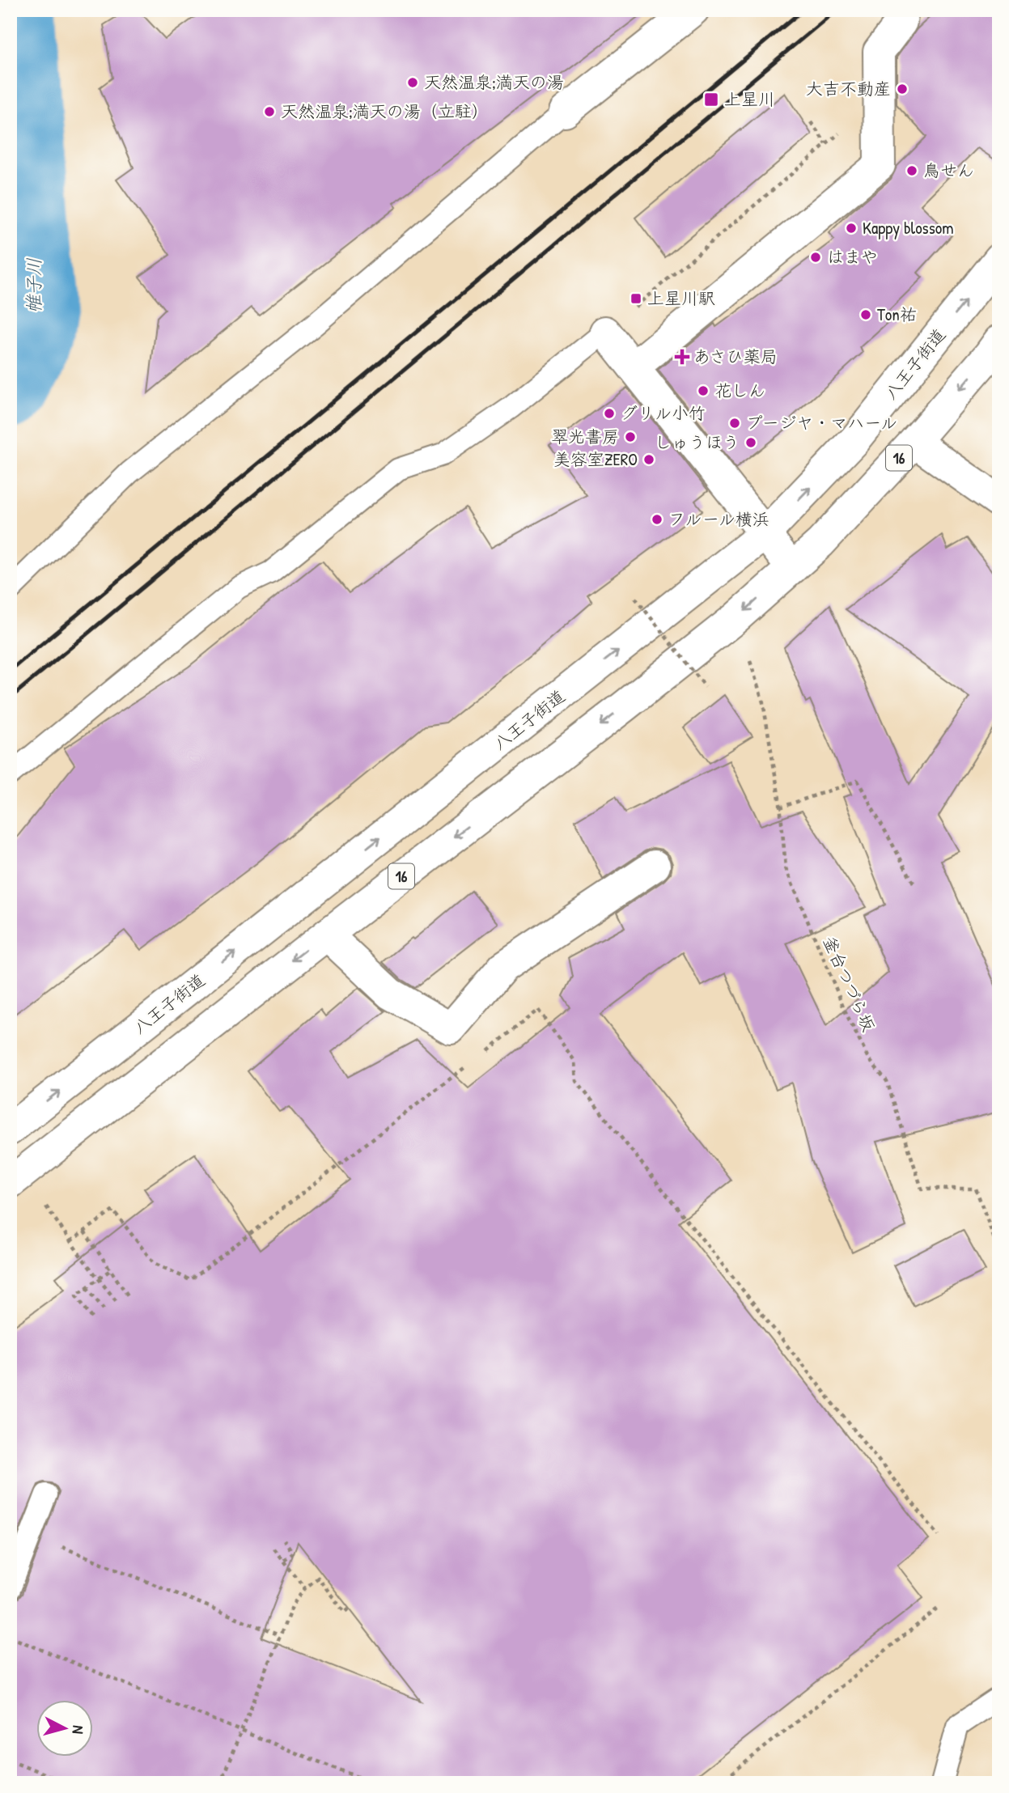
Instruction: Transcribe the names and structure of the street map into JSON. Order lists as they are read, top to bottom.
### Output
{
  "streets": {
    "main road": ["八王子街道", "16"],
    "path": ["釜台つづら坂"]
  },
  "water": ["帷子川"],
  "places": {
    "other": [
      "天然温泉;満天の湯",
      "大吉不動産",
      "天然温泉;満天の湯（立駐）",
      "鳥せん",
      "Kappy blossom",
      "はまや",
      "Ton祐",
      "花しん",
      "グリル小竹",
      "プージヤ・マハール",
      "翠光書房",
      "しゅうほう",
      "美容室ZERO",
      "フルール横浜"
    ],
    "transit": ["上星川", "上星川駅"],
    "health": ["あさひ薬局"]
  },
  "north": "right"
}
